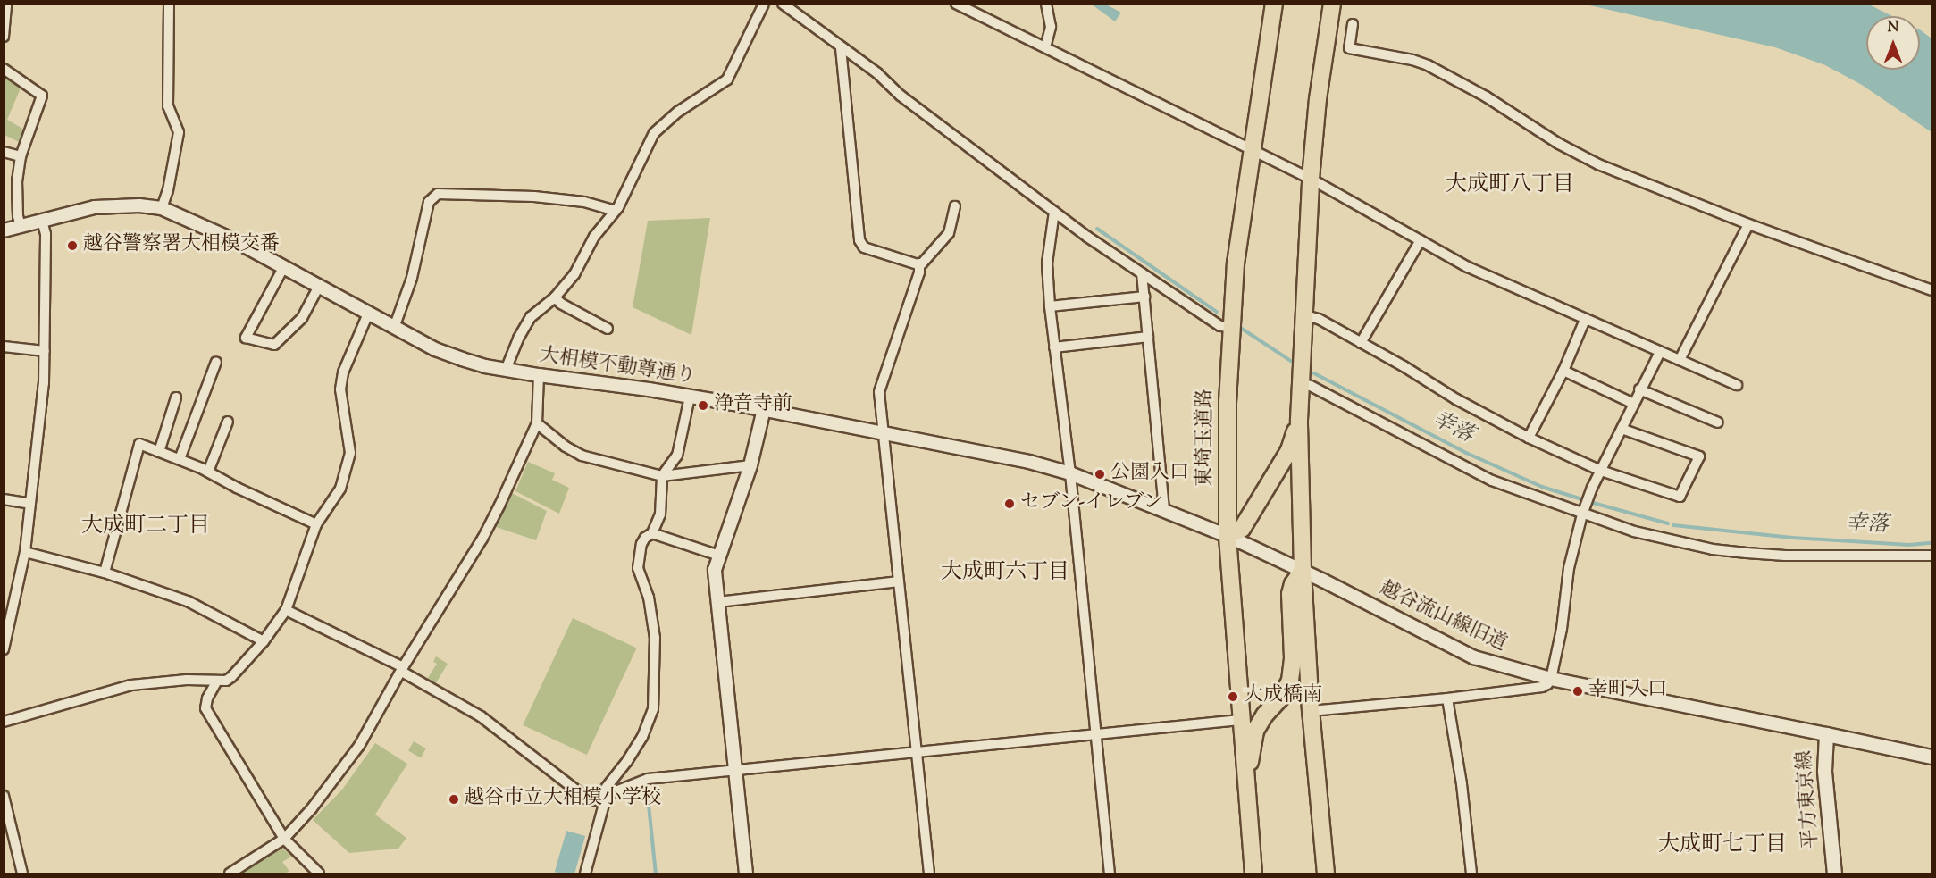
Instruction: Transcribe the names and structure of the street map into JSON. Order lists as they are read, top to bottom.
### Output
{
  "streets": {
    "highway": ["東埼玉道路"],
    "main road": ["平方東京線"],
    "street": ["大相模不動尊通り", "越谷流山線旧道"]
  },
  "crossings": [
    ["大相模不動尊通り", "東埼玉道路"],
    ["大相模不動尊通り", "越谷流山線旧道"],
    ["越谷流山線旧道", "平方東京線"]
  ],
  "districts": [
    "大成町八丁目",
    "大成町二丁目",
    "大成町六丁目",
    "大成町七丁目"
  ],
  "water": ["幸落"],
  "places": [
    "越谷警察署大相模交番",
    "浄音寺前",
    "公園入口",
    "セブン-イレブン",
    "幸町入口",
    "大成橋南",
    "越谷市立大相模小学校"
  ],
  "north": "top"
}
